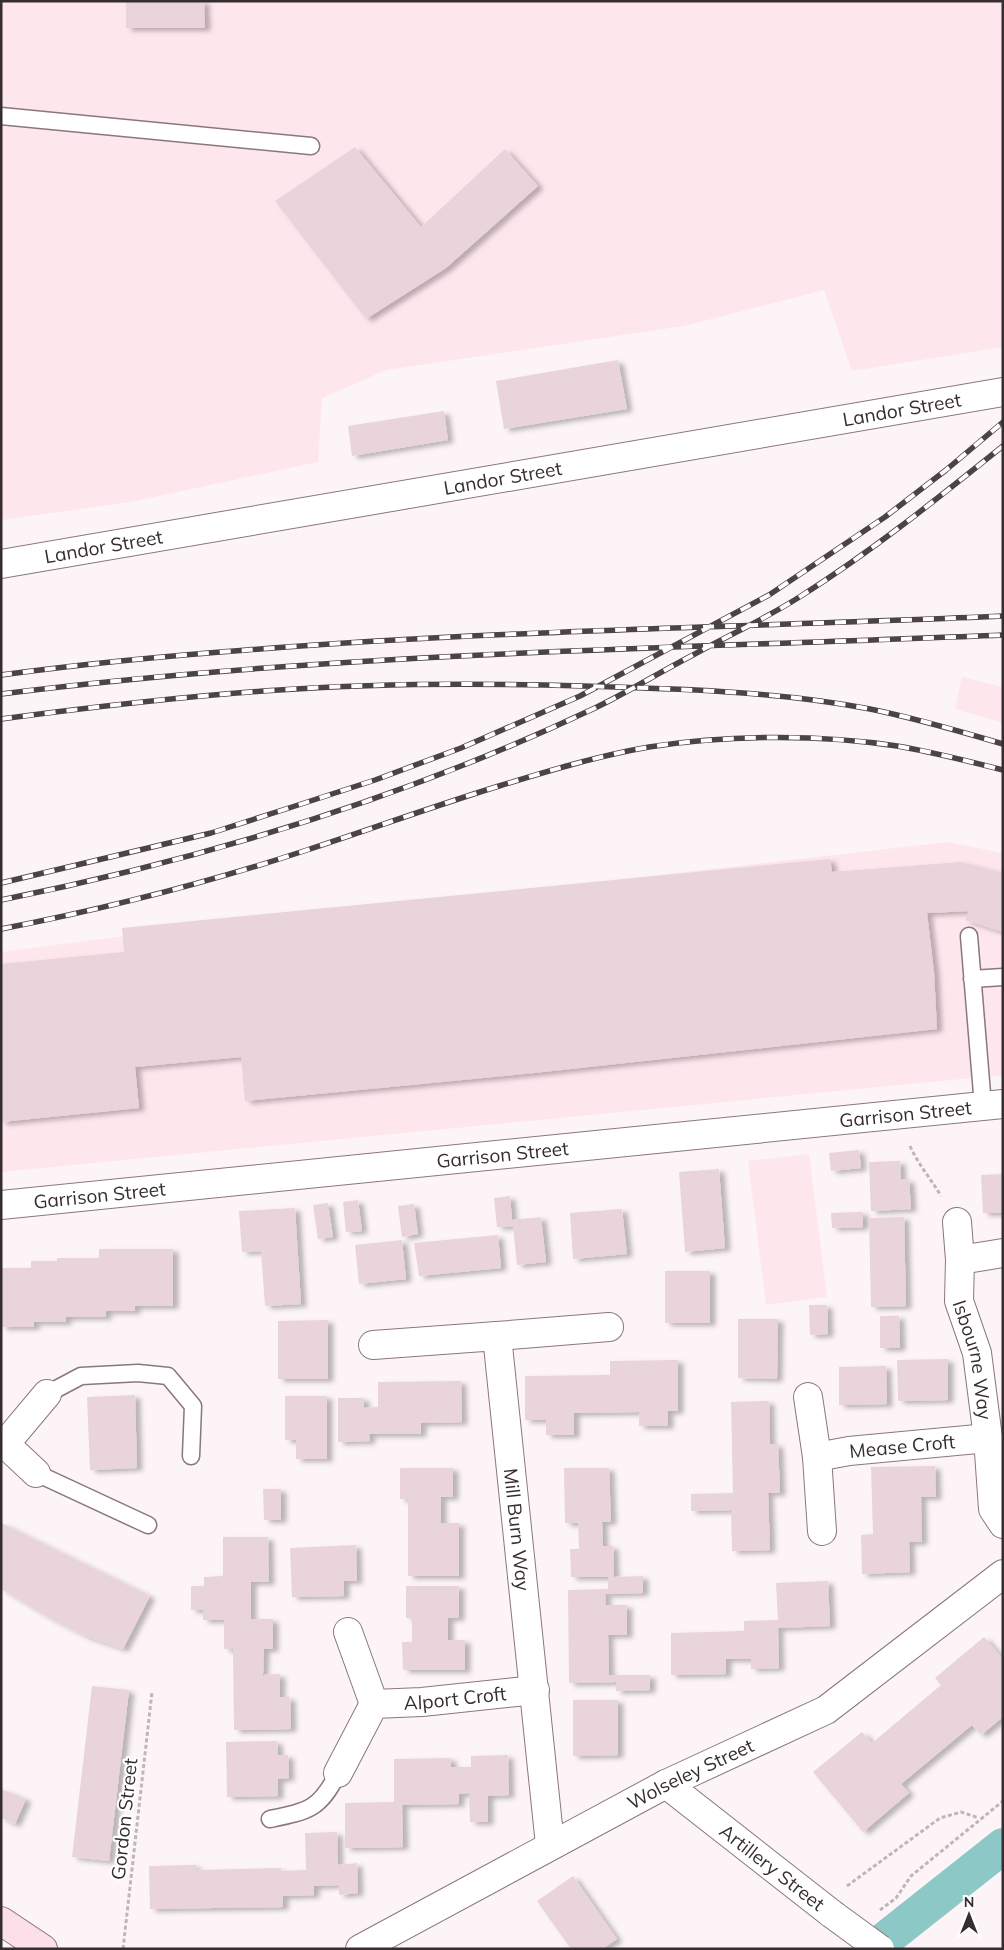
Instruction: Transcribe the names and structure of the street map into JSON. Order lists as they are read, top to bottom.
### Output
{
  "streets": {
    "street": [
      "Landor Street",
      "Garrison Street",
      "Isbourne Way",
      "Mease Croft",
      "Mill Burn Way",
      "Alport Croft",
      "Wolseley Street",
      "Artillery Street"
    ],
    "path": ["Gordon Street"]
  },
  "crossings": [
    ["Isbourne Way", "Mease Croft"],
    ["Mill Burn Way", "Alport Croft"],
    ["Mill Burn Way", "Wolseley Street"],
    ["Wolseley Street", "Artillery Street"]
  ],
  "north": "top"
}
